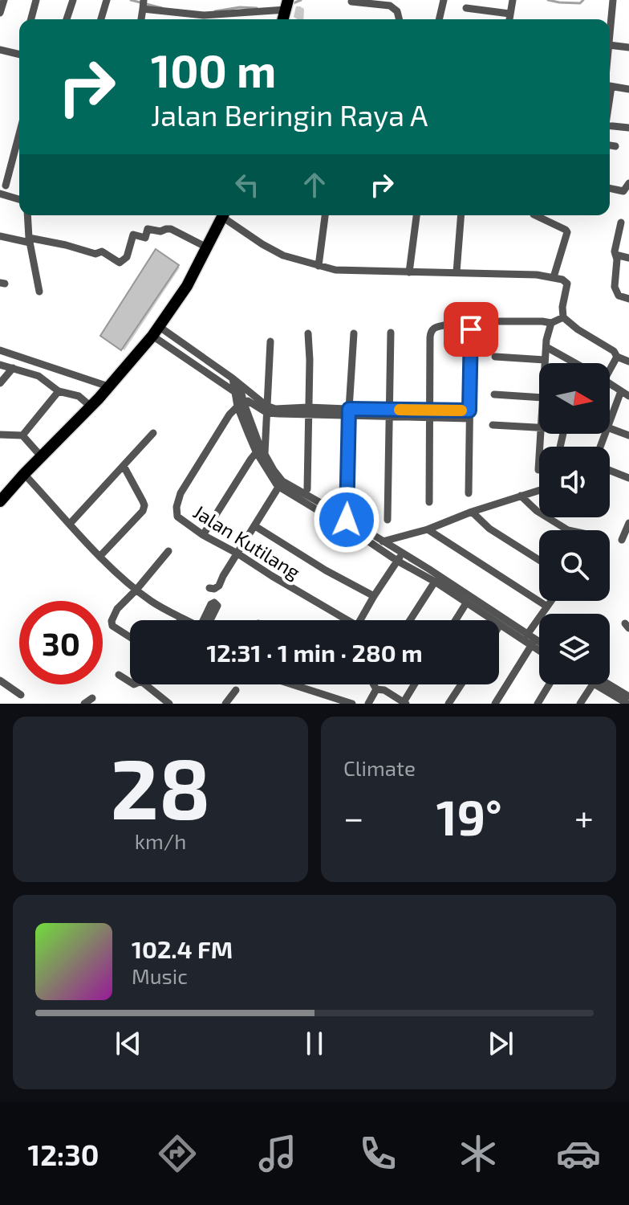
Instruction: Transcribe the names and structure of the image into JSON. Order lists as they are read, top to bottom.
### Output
{
  "streets": {
    "street": ["Jalan Kutilang"]
  },
  "north": "right",
  "page": {
    "turn": ["100 m", "Jalan Beringin Raya A"],
    "limit": "30",
    "trip": "12:31 · 1 min · 280 m",
    "tile": [
      ["28", "km/h"],
      "Climate"
    ],
    "heat": ["−", "19°", "+"],
    "song": ["102.4 FM", "Music"],
    "tabs": "12:30"
  }
}
